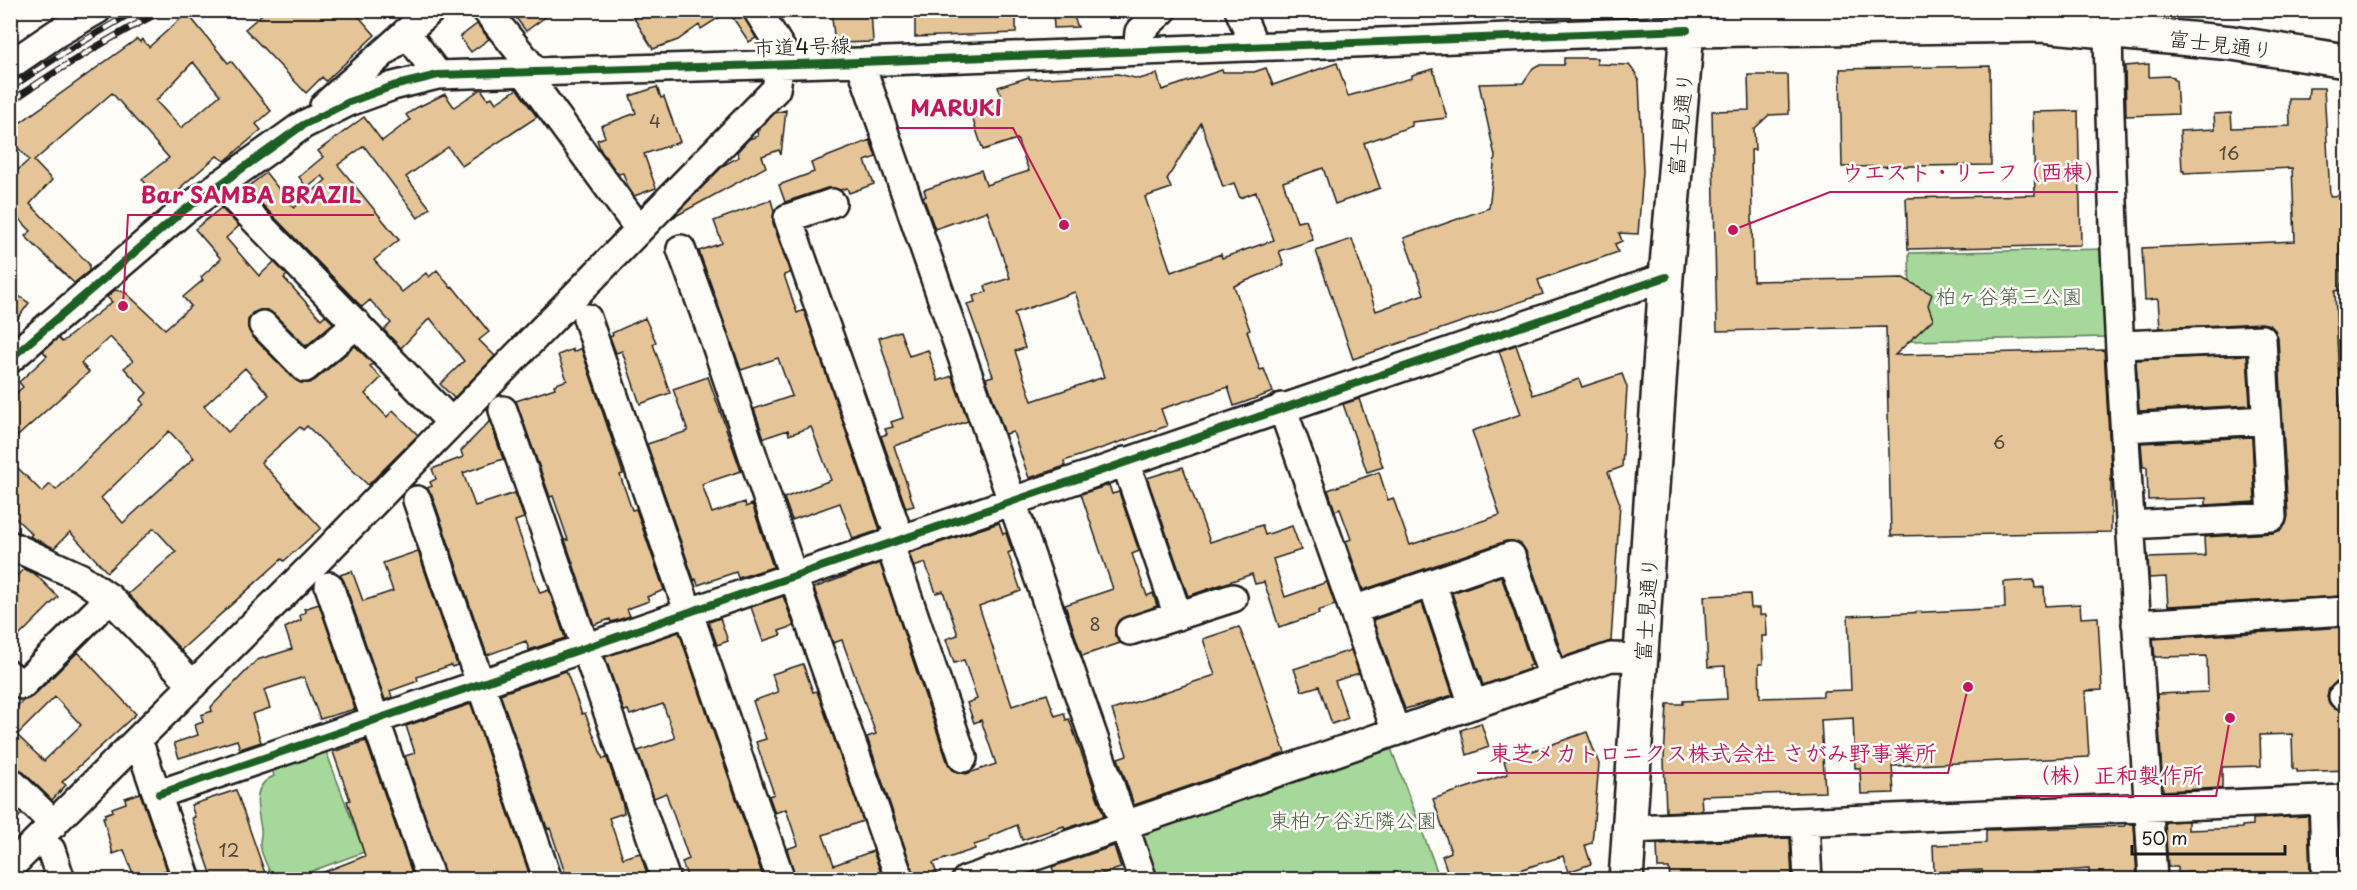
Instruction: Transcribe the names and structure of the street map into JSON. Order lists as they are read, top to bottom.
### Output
{
  "streets": {
    "main road": ["富士見通り"],
    "street": ["市道4号線"]
  },
  "crossings": [
    ["富士見通り", "市道4号線"]
  ],
  "parks": ["柏ヶ谷第三公園", "東柏ケ谷近隣公園"],
  "places": [
    "MARUKI",
    "ウエスト・リーフ（西棟）",
    "Bar SAMBA BRAZIL",
    "東芝メカトロニクス株式会社 さがみ野事業所",
    "（株）正和製作所"
  ],
  "house_numbers": [
    "4",
    "16",
    "6",
    "8",
    "12"
  ],
  "scale_bar": "50 m"
}
